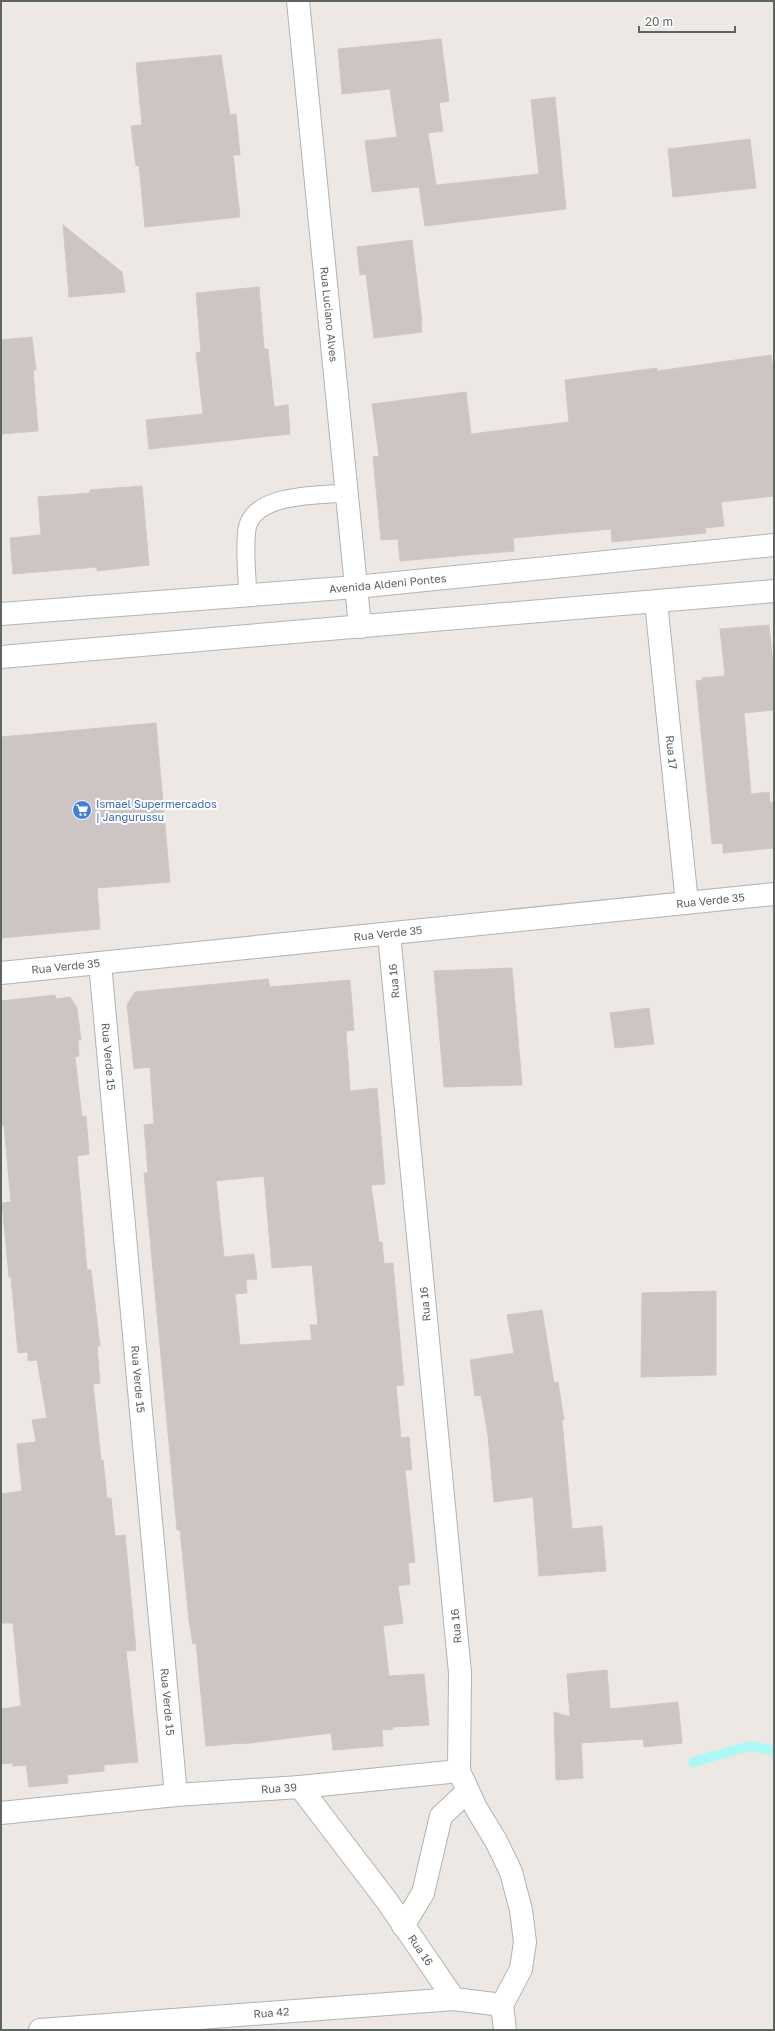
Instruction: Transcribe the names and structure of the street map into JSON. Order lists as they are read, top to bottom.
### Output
{
  "streets": {
    "street": [
      "Rua Luciano Alves",
      "Avenida Aldeni Pontes",
      "Rua 17",
      "Rua Verde 35",
      "Rua 16",
      "Rua Verde 15",
      "Rua 39",
      "Rua 42"
    ]
  },
  "crossings": [
    ["Rua Luciano Alves", "Avenida Aldeni Pontes"],
    ["Rua 17", "Rua Verde 35"],
    ["Rua Verde 35", "Rua 16"],
    ["Rua Verde 35", "Rua Verde 15"],
    ["Rua 16", "Rua 39"],
    ["Rua 16", "Rua 42"],
    ["Rua Verde 15", "Rua 39"]
  ],
  "places": {
    "supermarket": ["Ismael Supermercados | Jangurussu"]
  },
  "scale_bar": "20 m"
}
